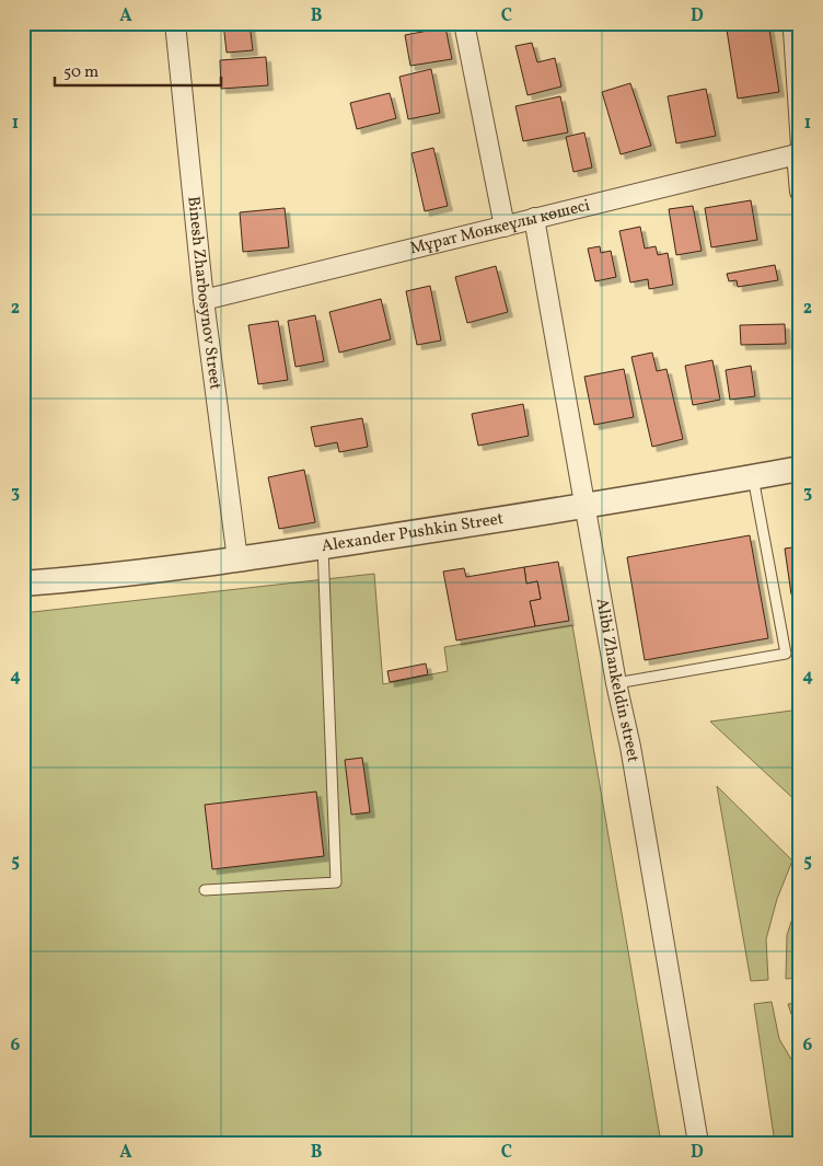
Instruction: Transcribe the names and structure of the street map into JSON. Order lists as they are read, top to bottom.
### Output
{
  "streets": {
    "street": [
      "Мұрат Монкеұлы көшесі",
      "Binesh Zharbosynov Street",
      "Alexander Pushkin Street",
      "Alibi Zhankeldin street"
    ]
  },
  "crossings": [
    ["Мұрат Монкеұлы көшесі", "Binesh Zharbosynov Street"],
    ["Мұрат Монкеұлы көшесі", "Alibi Zhankeldin street"],
    ["Binesh Zharbosynov Street", "Alexander Pushkin Street"],
    ["Alexander Pushkin Street", "Alibi Zhankeldin street"]
  ],
  "scale_bar": "50 m",
  "grid": {
    "columns": [
      "A",
      "B",
      "C",
      "D"
    ],
    "rows": [
      "1",
      "2",
      "3",
      "4",
      "5",
      "6"
    ]
  }
}
